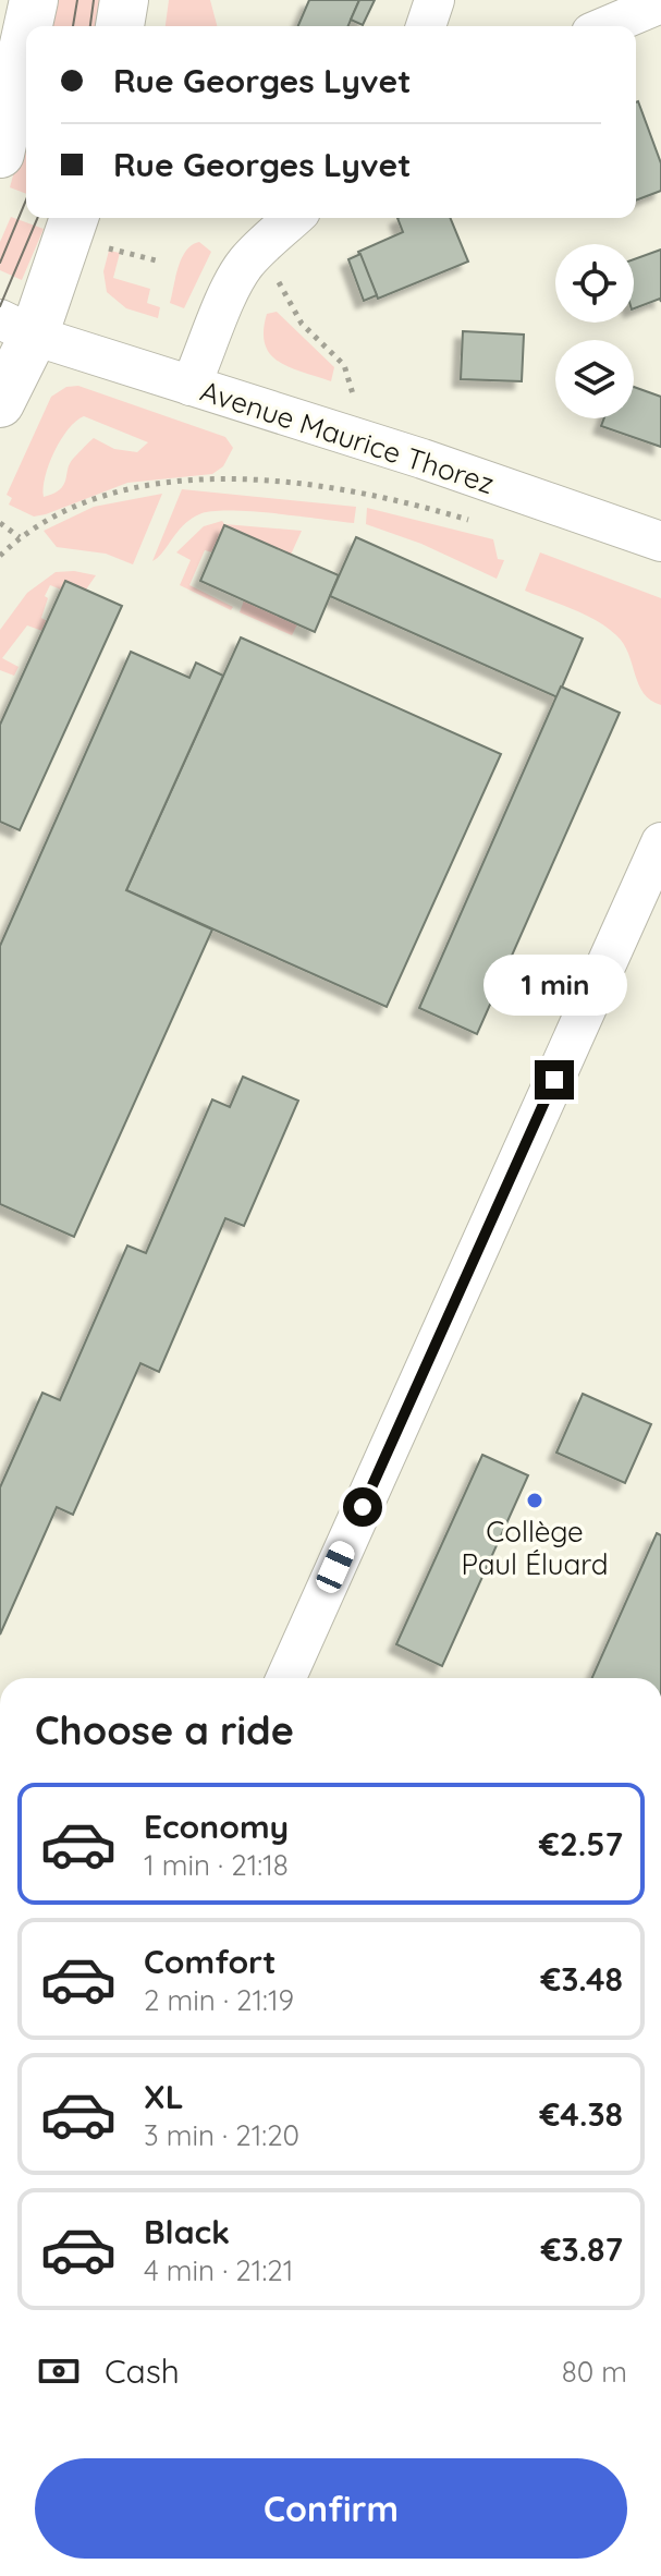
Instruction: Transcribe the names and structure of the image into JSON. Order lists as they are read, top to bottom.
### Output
{
  "streets": {
    "street": ["Avenue Maurice Thorez"]
  },
  "places": ["Collège Paul Éluard"],
  "page": {
    "banner": ["Rue Georges Lyvet", "Rue Georges Lyvet"],
    "bubble": "1 min",
    "heading": "Choose a ride",
    "list": [
      {
        "name": "Economy",
        "note": "1 min · 21:18",
        "value": "€2.57"
      },
      {
        "name": "Comfort",
        "note": "2 min · 21:19",
        "value": "€3.48"
      },
      {
        "name": "XL",
        "note": "3 min · 21:20",
        "value": "€4.38"
      },
      {
        "name": "Black",
        "note": "4 min · 21:21",
        "value": "€3.87"
      }
    ],
    "pay": ["Cash", "80 m"],
    "buttons": "Confirm"
  }
}
